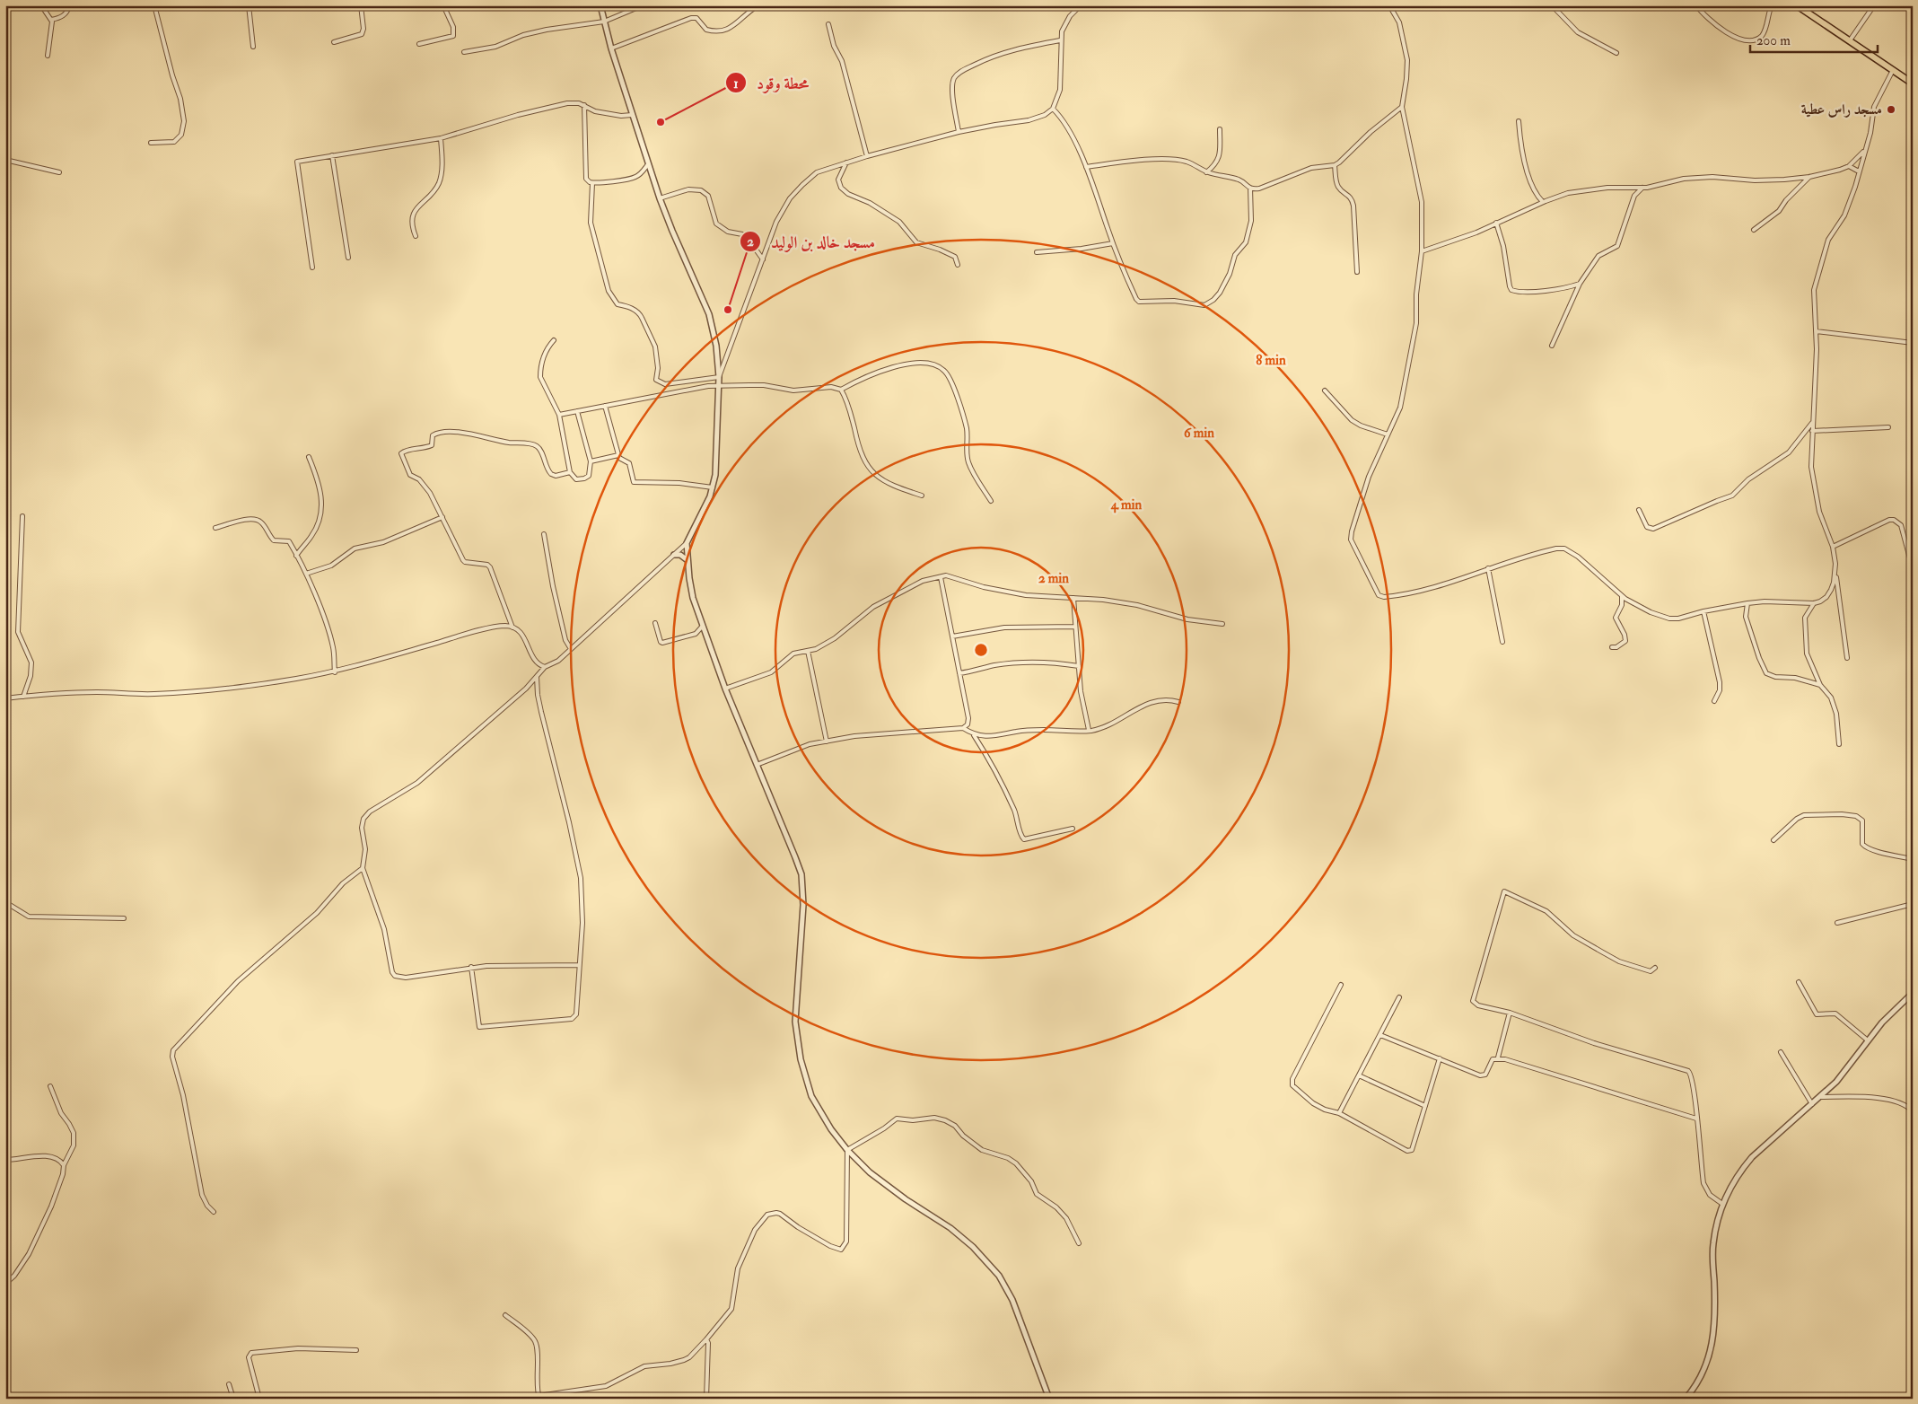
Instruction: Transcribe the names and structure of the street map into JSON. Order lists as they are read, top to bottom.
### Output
{
  "places": ["مسجد راس عطية", "محطة وقود", "مسجد خالد بن الوليد"],
  "scale_bar": "200 m",
  "rings": [
    "8 min",
    "6 min",
    "4 min",
    "2 min"
  ]
}
